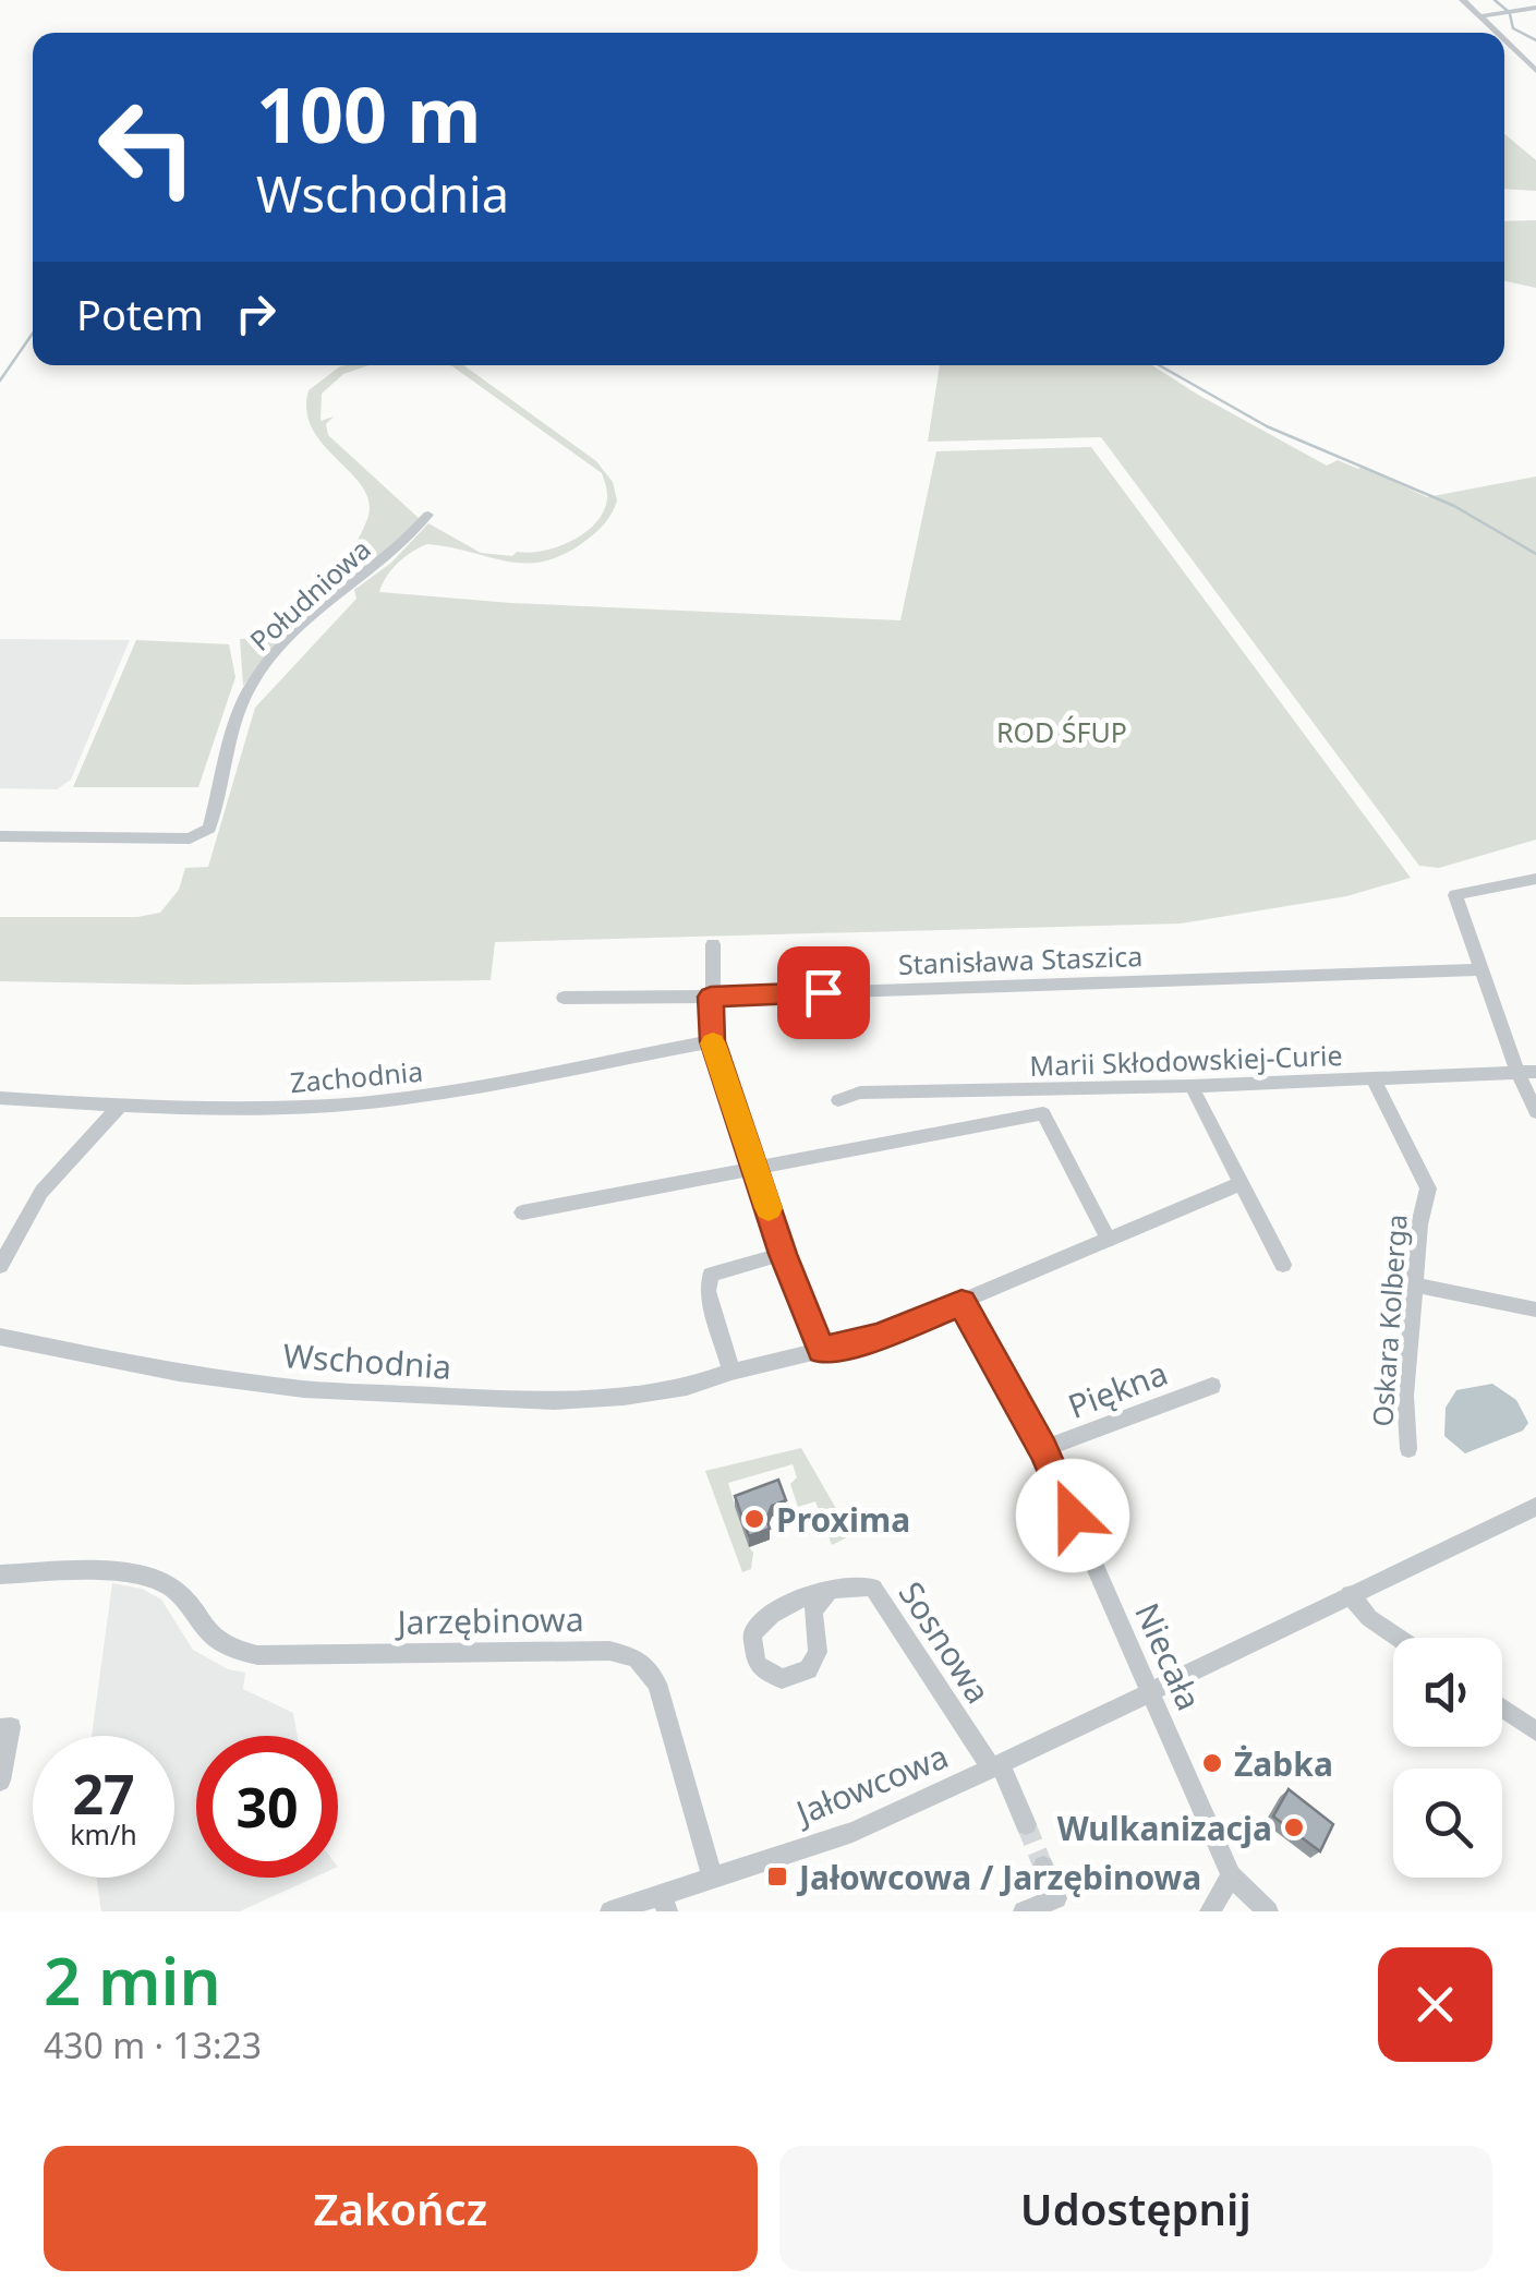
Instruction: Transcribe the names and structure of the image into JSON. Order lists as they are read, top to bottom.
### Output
{
  "streets": {
    "street": [
      "Południowa",
      "Stanisława Staszica",
      "Marii Skłodowskiej-Curie",
      "Zachodnia",
      "Oskara Kolberga",
      "Wschodnia",
      "Piękna",
      "Jarzębinowa",
      "Sosnowa",
      "Niecała",
      "Jałowcowa"
    ]
  },
  "crossings": [
    ["Marii Skłodowskiej-Curie", "Oskara Kolberga"],
    ["Wschodnia", "Niecała"],
    ["Piękna", "Niecała"],
    ["Jarzębinowa", "Jałowcowa"],
    ["Sosnowa", "Jałowcowa"],
    ["Niecała", "Jałowcowa"]
  ],
  "parks": ["ROD ŚFUP"],
  "places": {
    "other": ["Proxima", "Żabka", "Wulkanizacja"],
    "transit": ["Jałowcowa / Jarzębinowa"]
  },
  "page": {
    "turn": ["100 m", "Wschodnia"],
    "then": "Potem",
    "speed": "27 km/h",
    "limit": "30",
    "heading": ["2 min", "430 m · 13:23"],
    "buttons": ["Zakończ", "Udostępnij"]
  }
}
